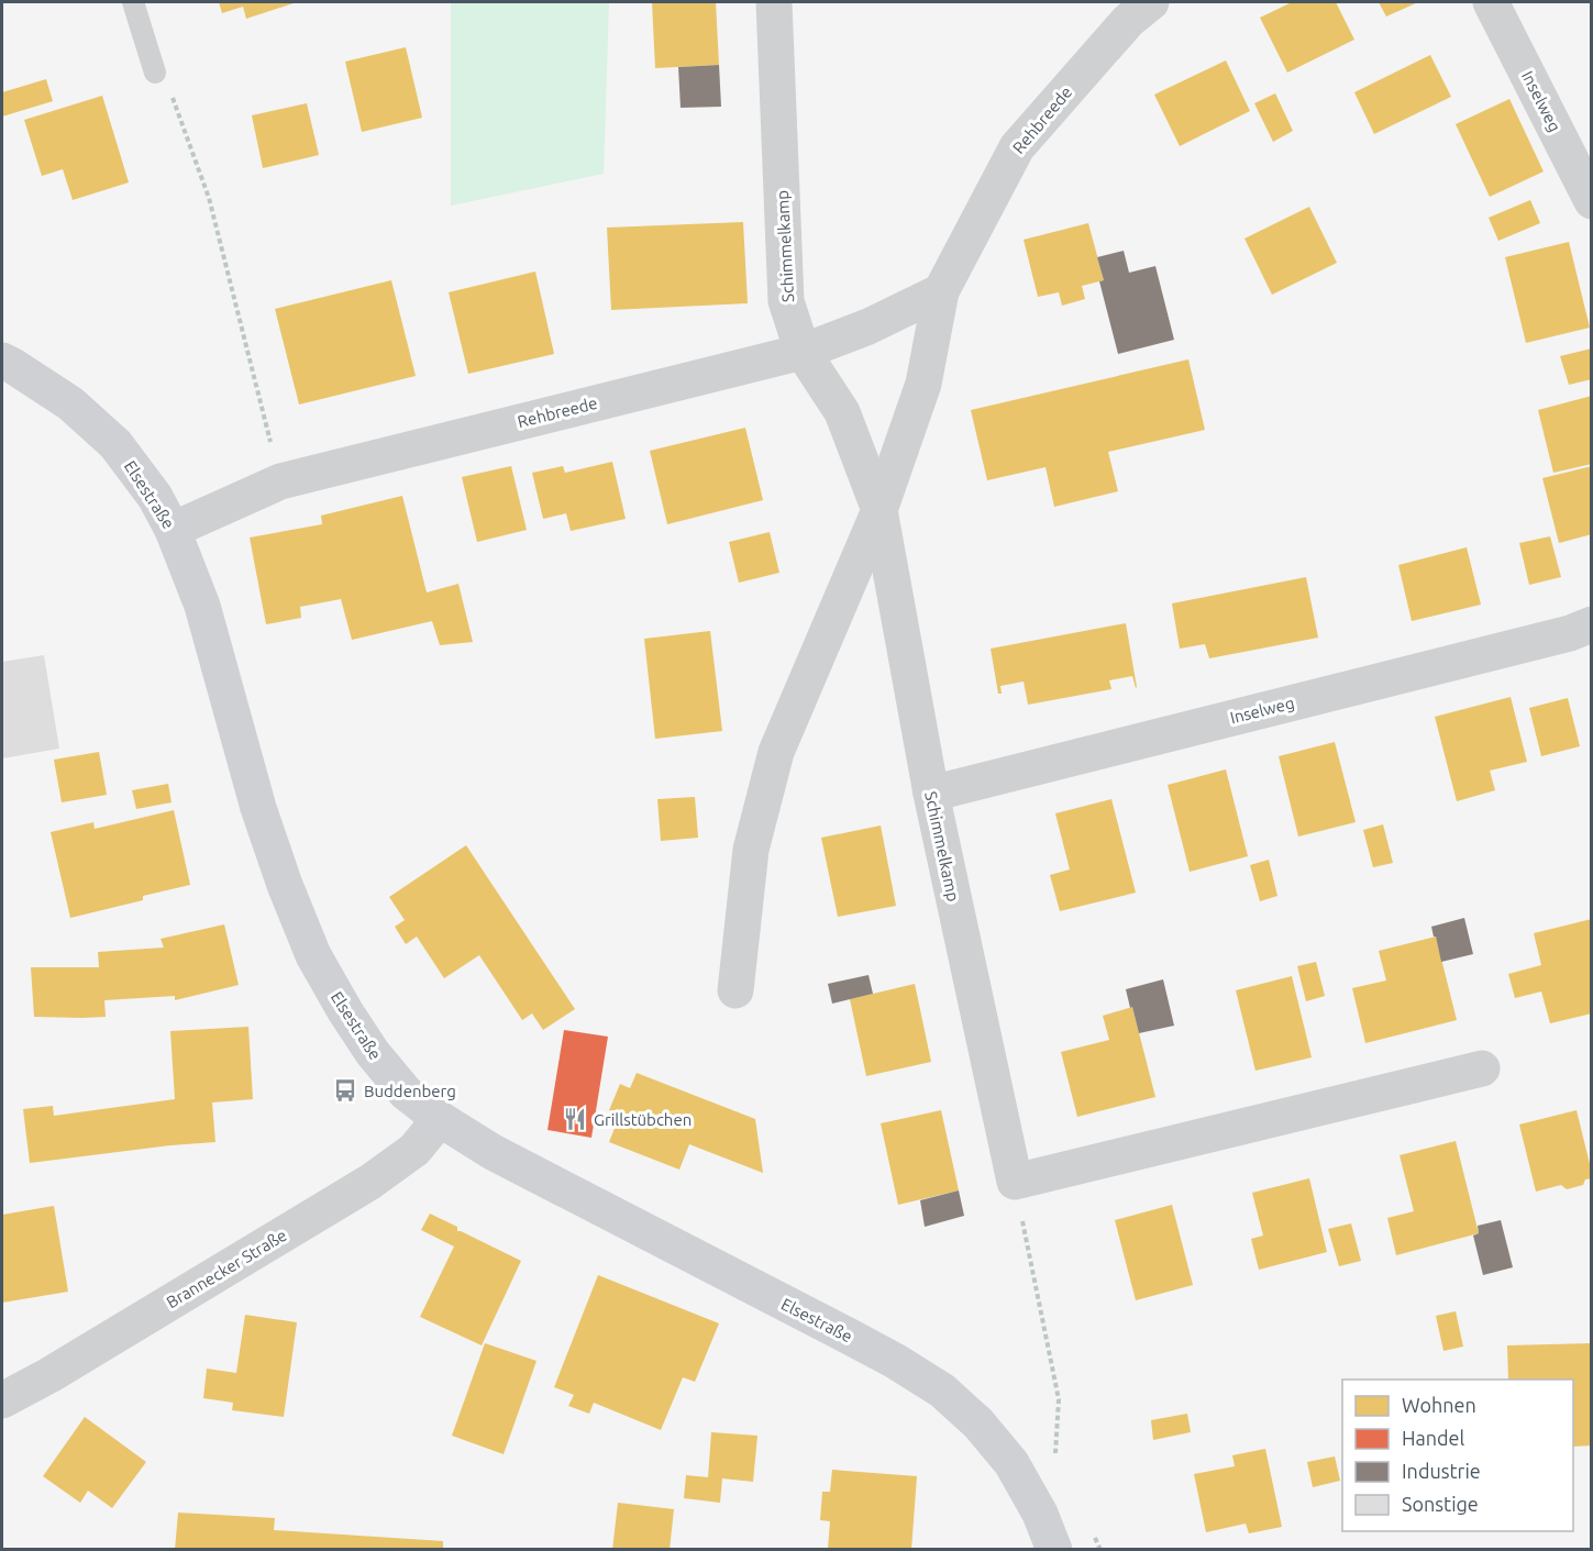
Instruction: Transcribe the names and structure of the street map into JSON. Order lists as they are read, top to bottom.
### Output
{
  "streets": {
    "main road": ["Elsestraße"],
    "street": [
      "Inselweg",
      "Rehbreede",
      "Schimmelkamp",
      "Brannecker Straße"
    ]
  },
  "crossings": [
    ["Inselweg", "Schimmelkamp"],
    ["Rehbreede", "Schimmelkamp"],
    ["Rehbreede", "Elsestraße"],
    ["Elsestraße", "Brannecker Straße"]
  ],
  "places": {
    "bus stop": ["Buddenberg"],
    "restaurant": ["Grillstübchen"]
  },
  "legend": [
    "Wohnen",
    "Handel",
    "Industrie",
    "Sonstige"
  ]
}
